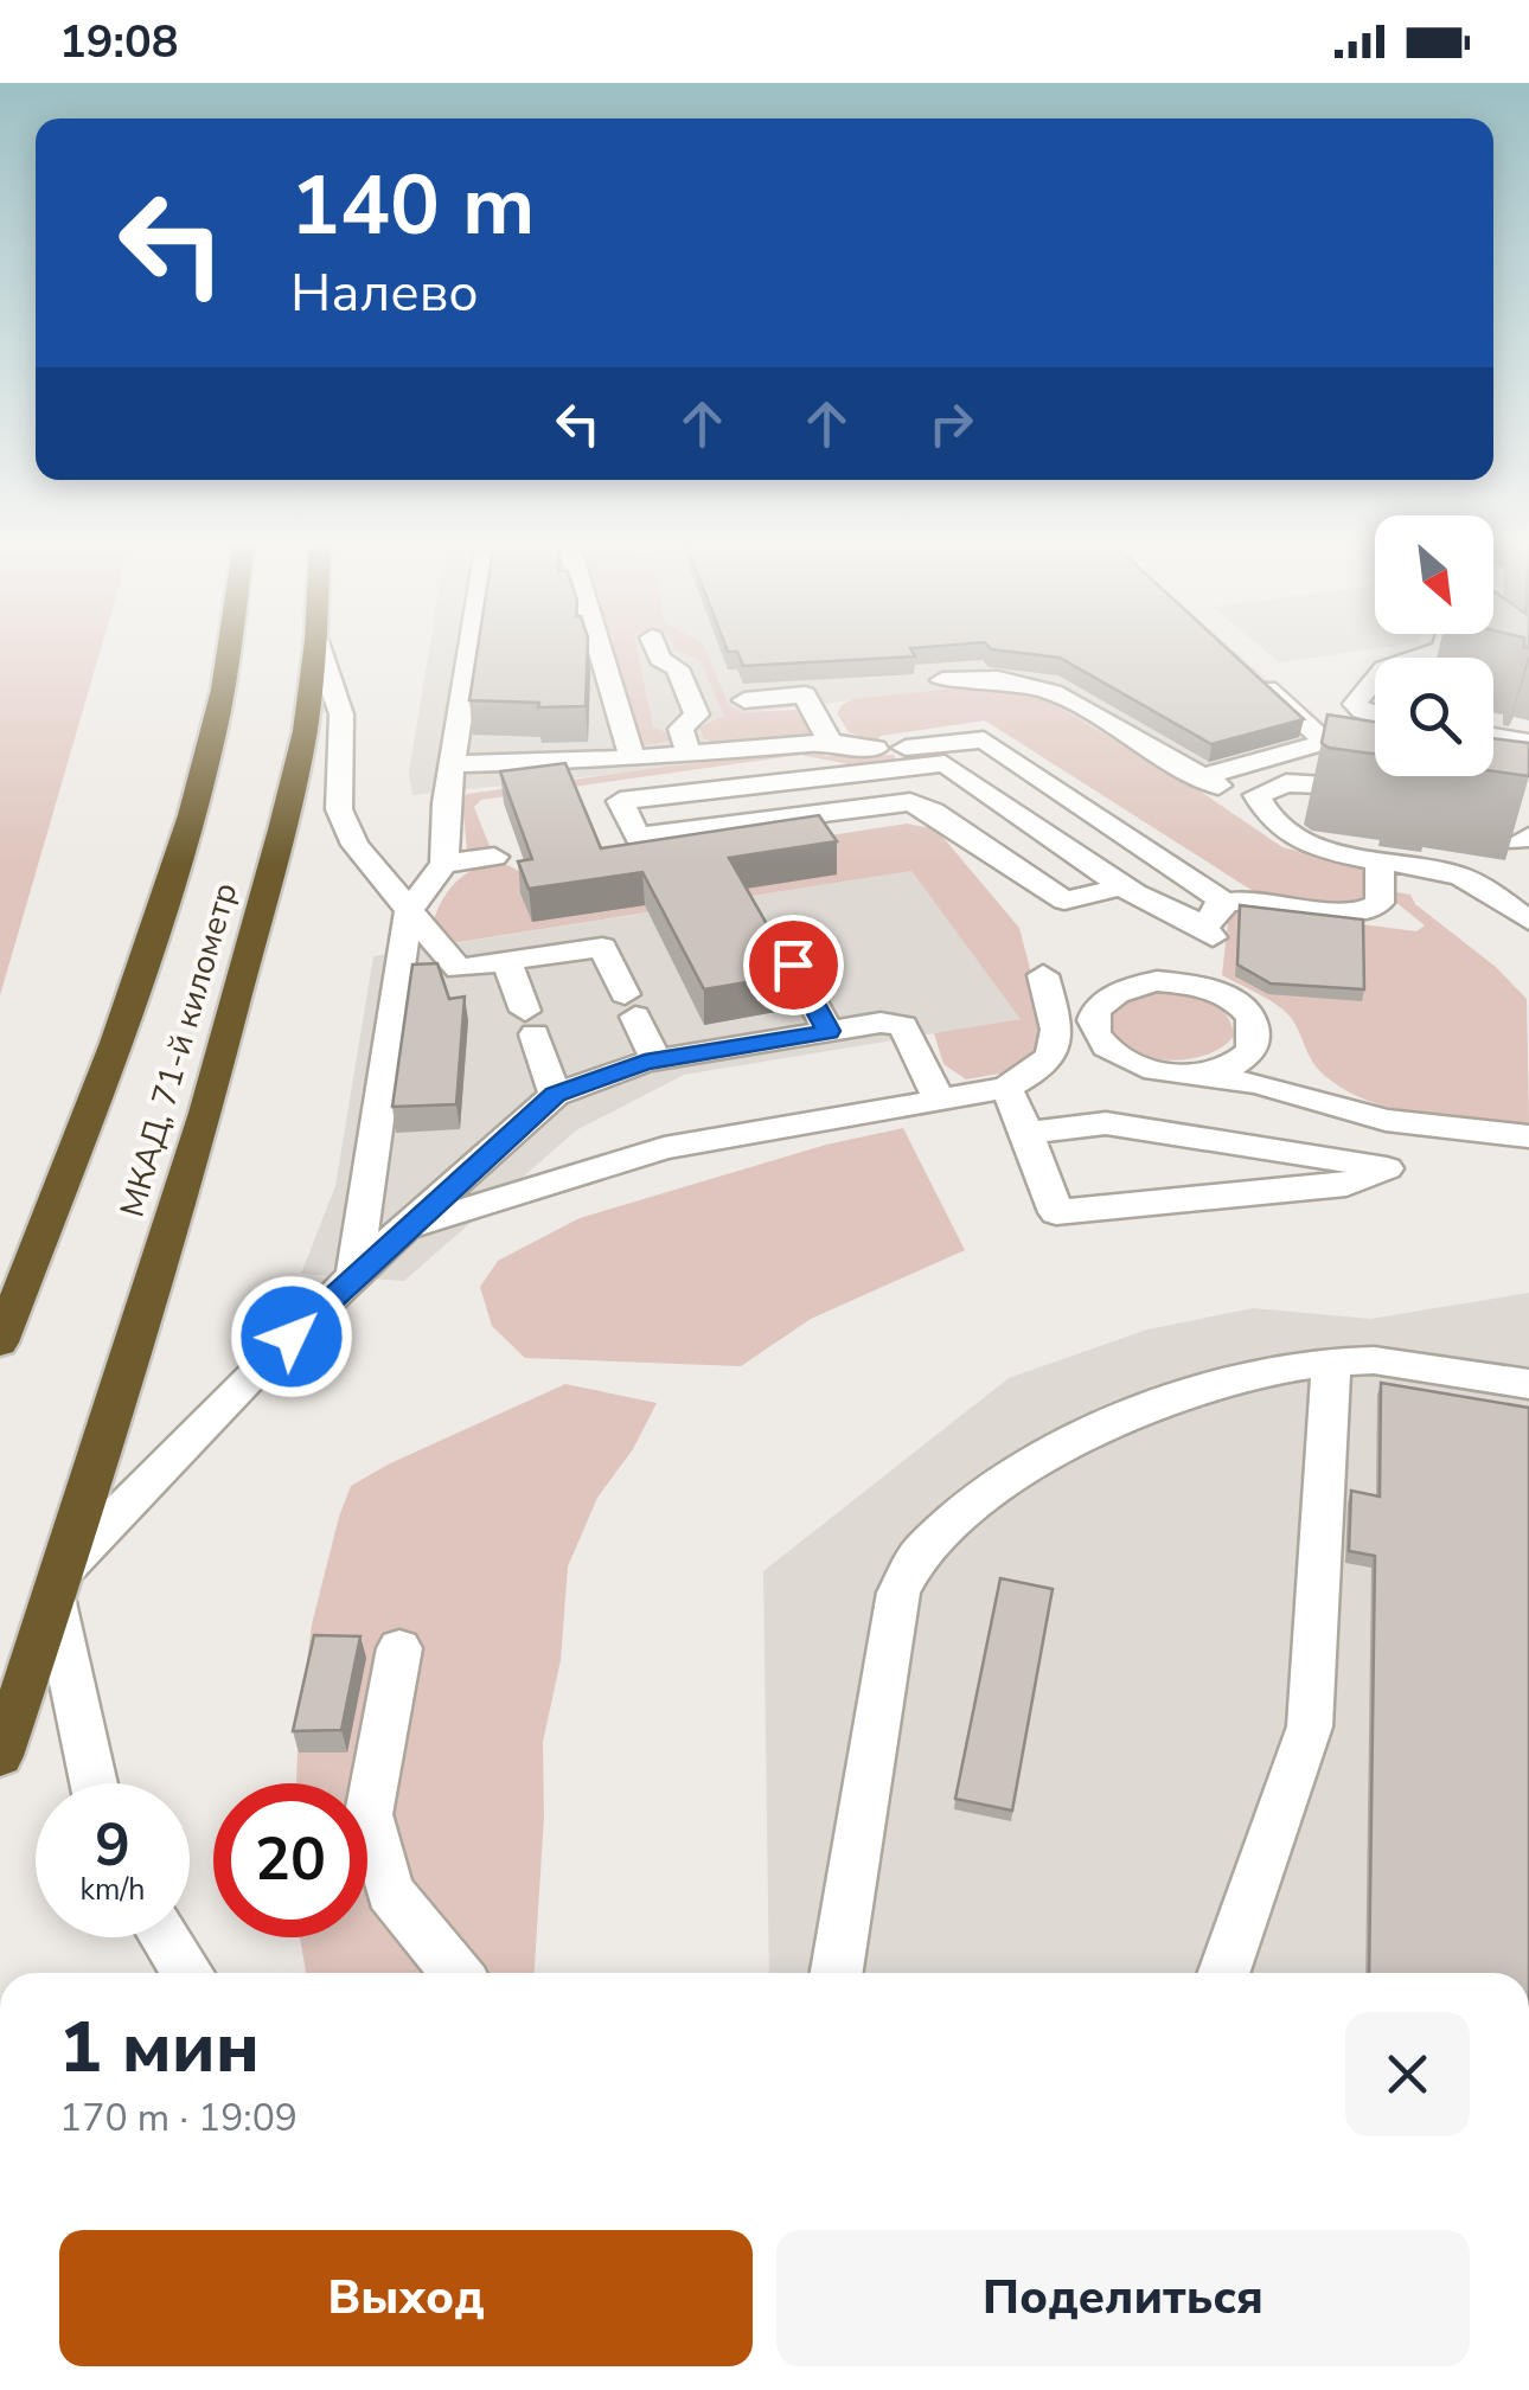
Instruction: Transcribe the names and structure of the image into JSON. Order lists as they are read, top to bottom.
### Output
{
  "streets": {
    "highway": ["МКАД, 71-й километр"]
  },
  "north": "bottom right",
  "page": {
    "status": "19:08",
    "turn": ["140 m", "Налево"],
    "speed": "9 km/h",
    "limit": "20",
    "heading": ["1 мин", "170 m · 19:09"],
    "buttons": ["Выход", "Поделиться"]
  }
}
